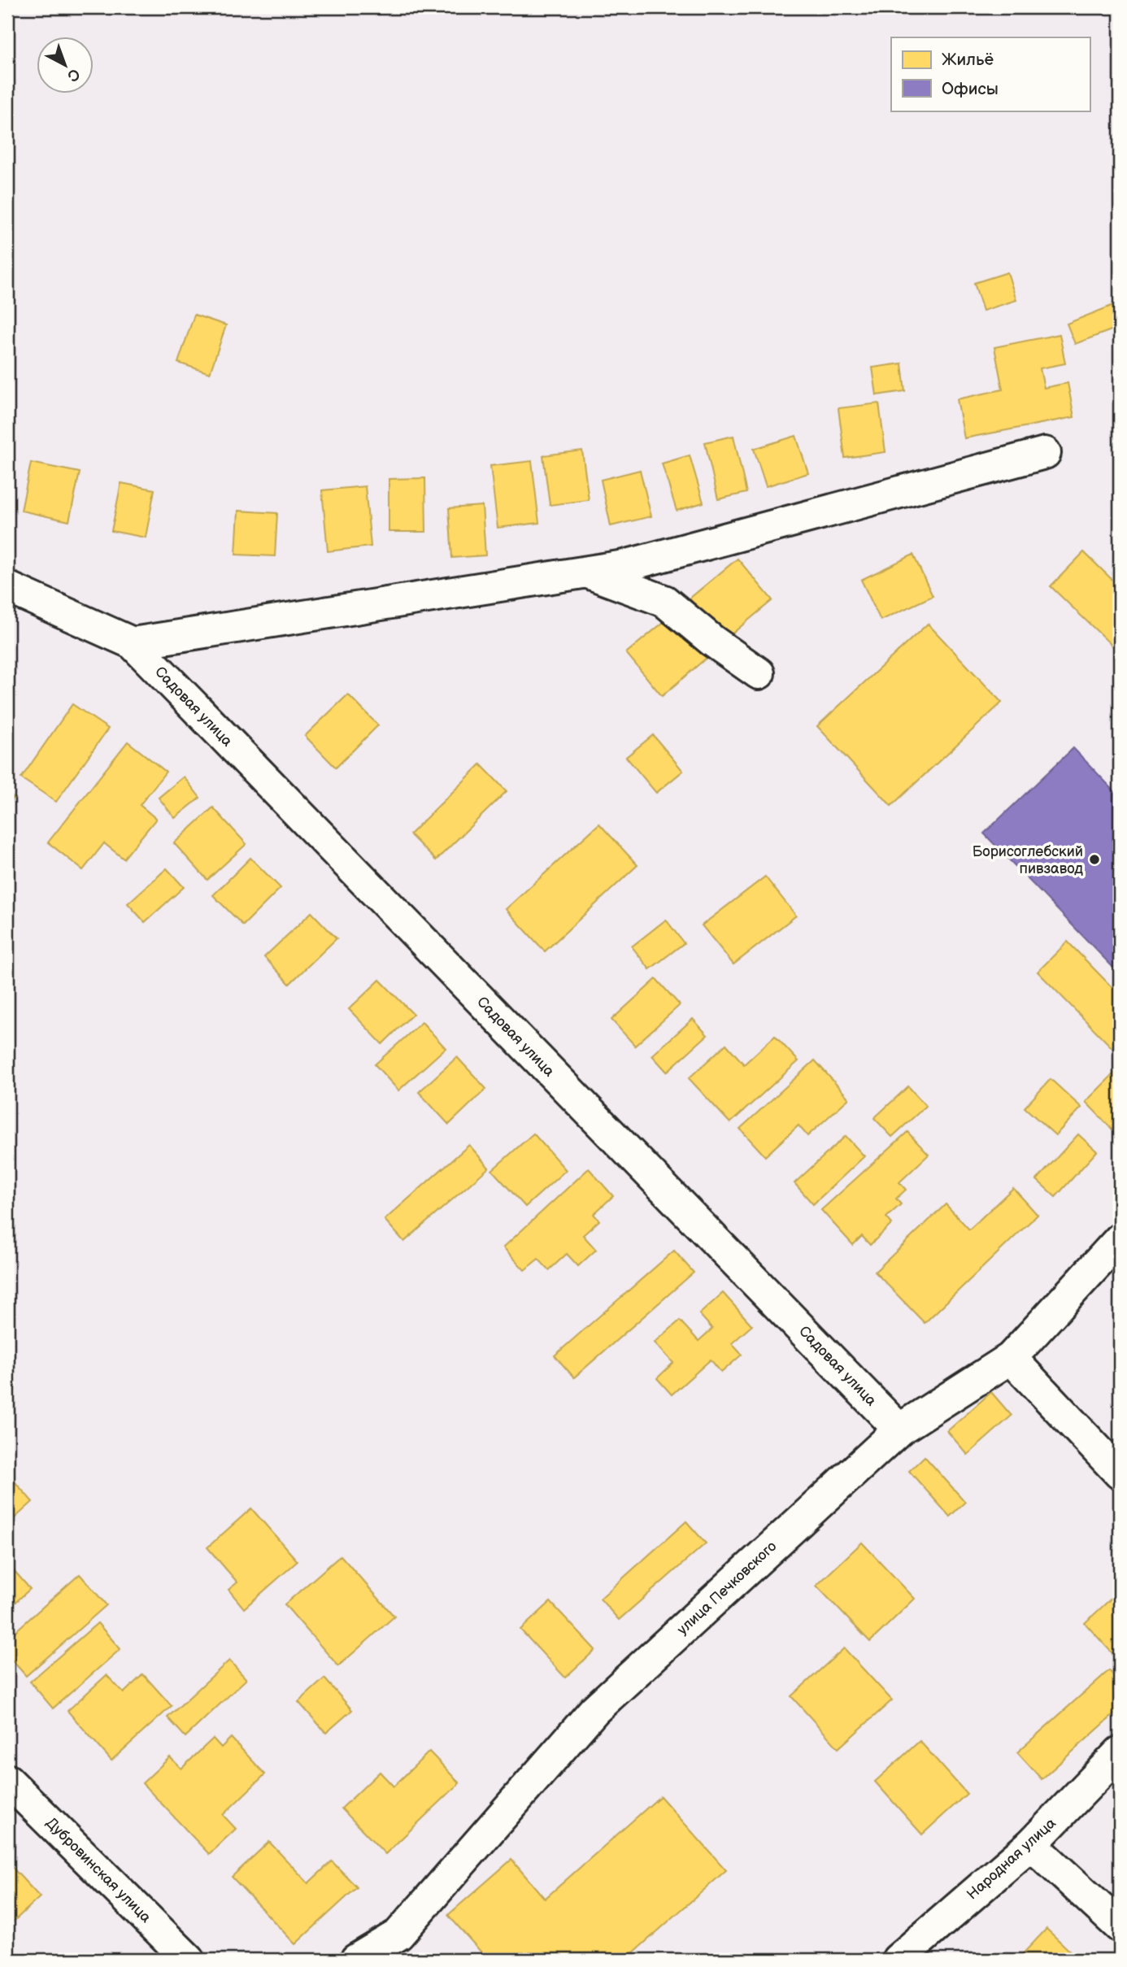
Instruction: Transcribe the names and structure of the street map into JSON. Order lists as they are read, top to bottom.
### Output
{
  "streets": {
    "street": [
      "Садовая улица",
      "улица Печковского",
      "Народная улица",
      "Дубровинская улица"
    ]
  },
  "crossings": [
    ["Садовая улица", "улица Печковского"]
  ],
  "places": ["Борисоглебский пивзавод"],
  "legend": ["Жильё", "Офисы"],
  "north": "bottom right"
}
